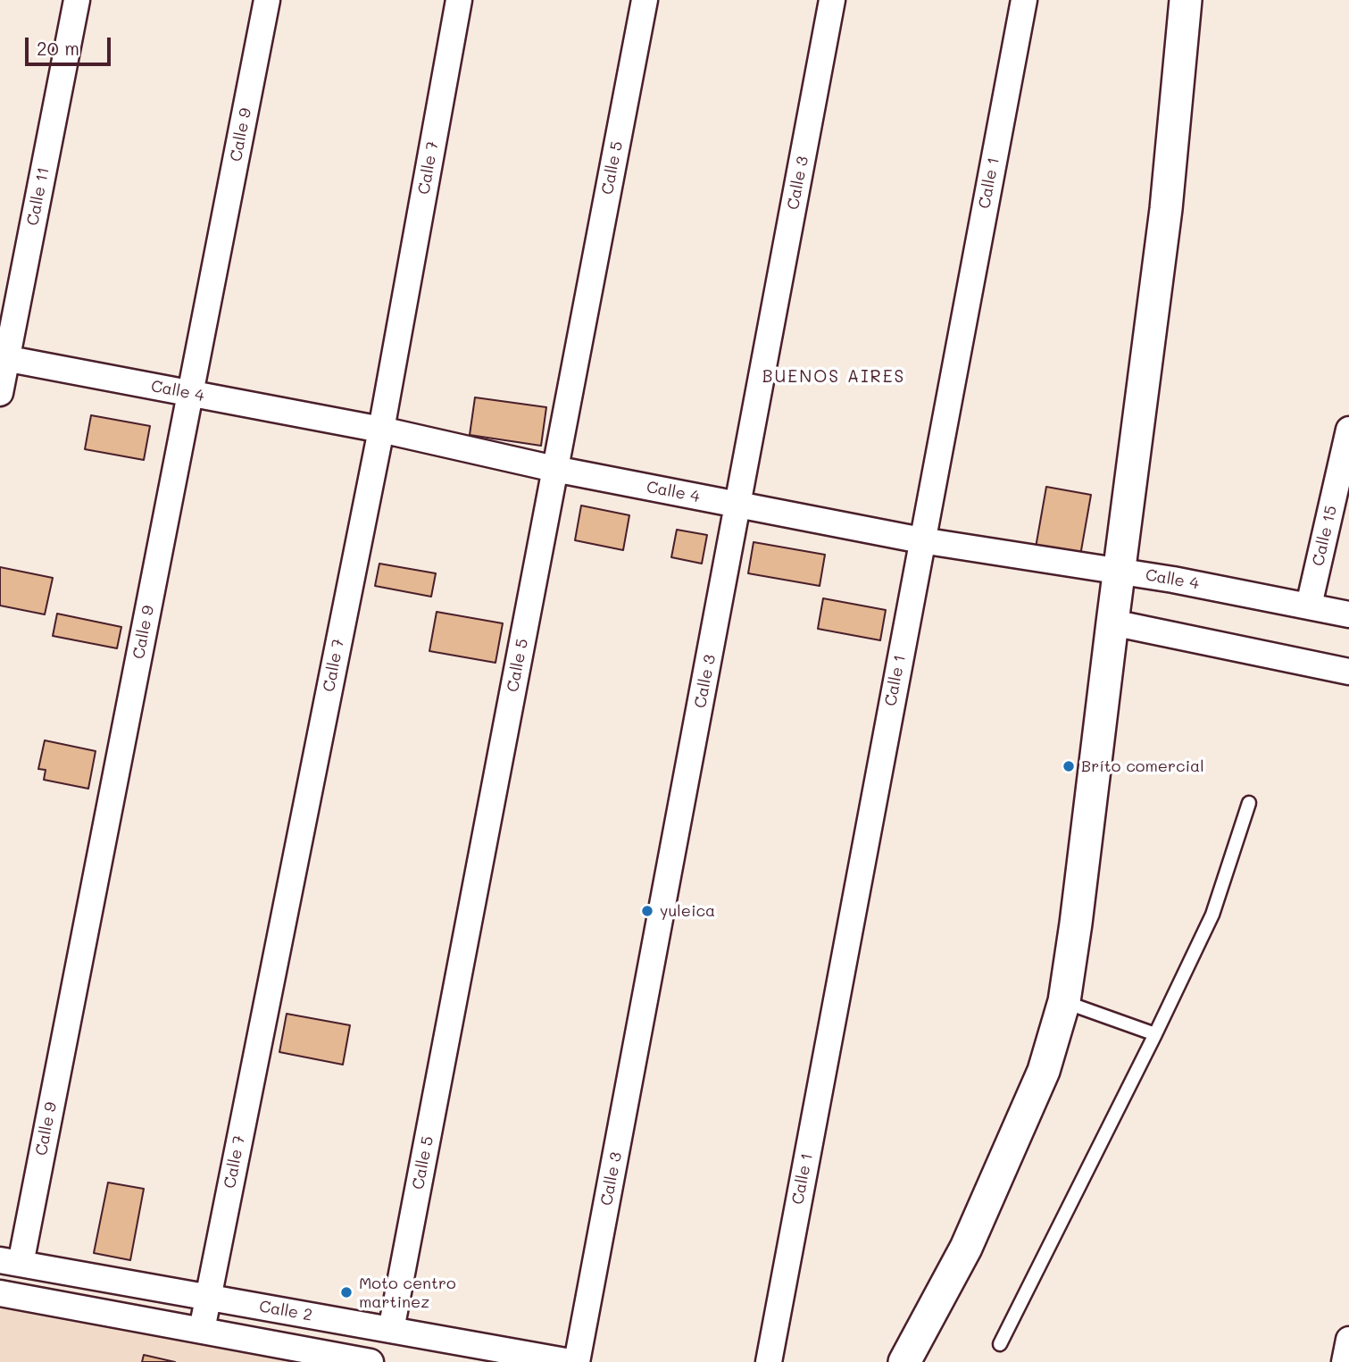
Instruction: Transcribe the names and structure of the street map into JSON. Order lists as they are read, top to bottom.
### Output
{
  "streets": {
    "street": [
      "Calle 9",
      "Calle 7",
      "Calle 5",
      "Calle 3",
      "Calle 1",
      "Calle 11",
      "Calle 4",
      "Calle 15",
      "Calle 2"
    ]
  },
  "crossings": [
    ["Calle 9", "Calle 4"],
    ["Calle 9", "Calle 2"],
    ["Calle 7", "Calle 4"],
    ["Calle 7", "Calle 2"],
    ["Calle 5", "Calle 4"],
    ["Calle 5", "Calle 2"],
    ["Calle 3", "Calle 4"],
    ["Calle 1", "Calle 4"],
    ["Calle 11", "Calle 4"],
    ["Calle 4", "Calle 15"]
  ],
  "districts": ["BUENOS AIRES"],
  "places": ["Bríto comercial", "yuleica", "Moto centro martinez"],
  "scale_bar": "20 m"
}
